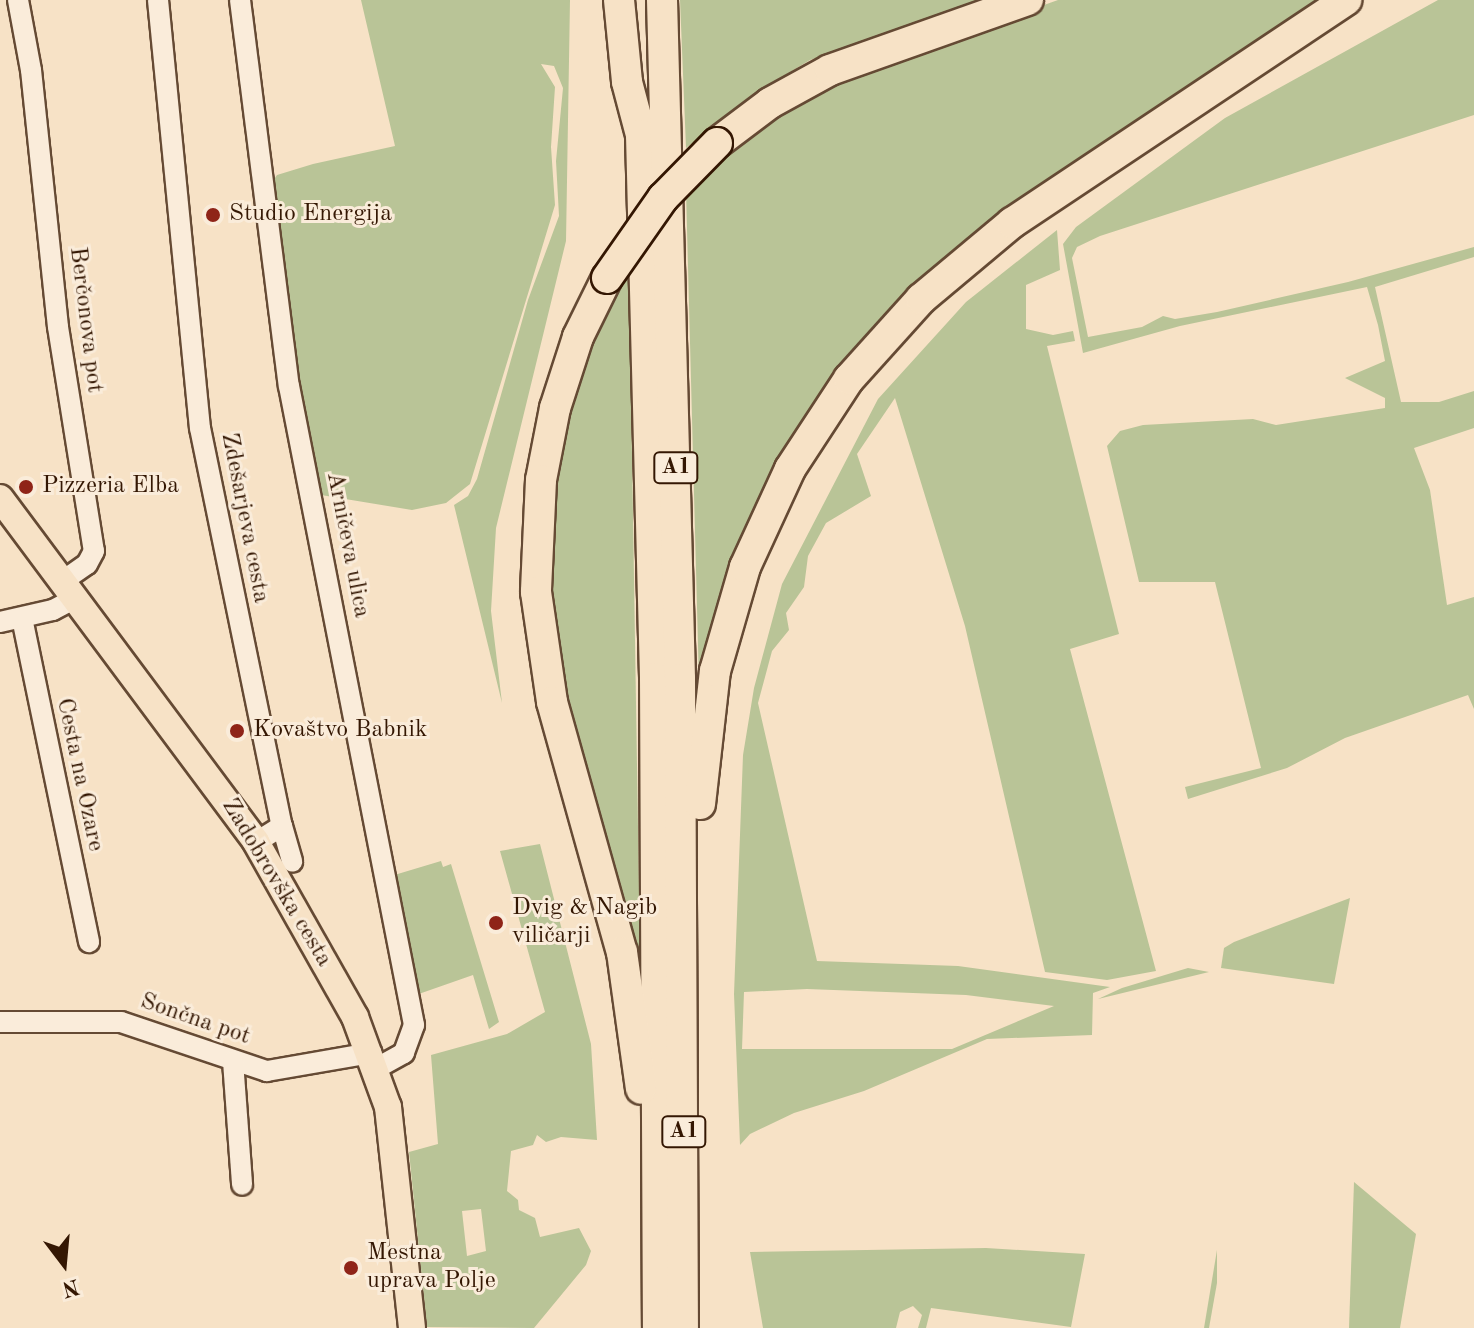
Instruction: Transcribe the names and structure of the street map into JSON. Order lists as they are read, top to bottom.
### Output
{
  "streets": {
    "highway": ["A1"],
    "main road": ["Zadobrovška cesta"],
    "street": [
      "Berčonova pot",
      "Zdešarjeva cesta",
      "Arničeva ulica",
      "Cesta na Ozare",
      "Sončna pot"
    ]
  },
  "crossings": [
    ["Berčonova pot", "Zadobrovška cesta"],
    ["Arničeva ulica", "Zadobrovška cesta"],
    ["Arničeva ulica", "Sončna pot"],
    ["Zadobrovška cesta", "Sončna pot"]
  ],
  "places": [
    "Studio Energija",
    "Pizzeria Elba",
    "Kovaštvo Babnik",
    "Dvig & Nagib viličarji",
    "Mestna uprava Polje"
  ],
  "north": "bottom"
}
